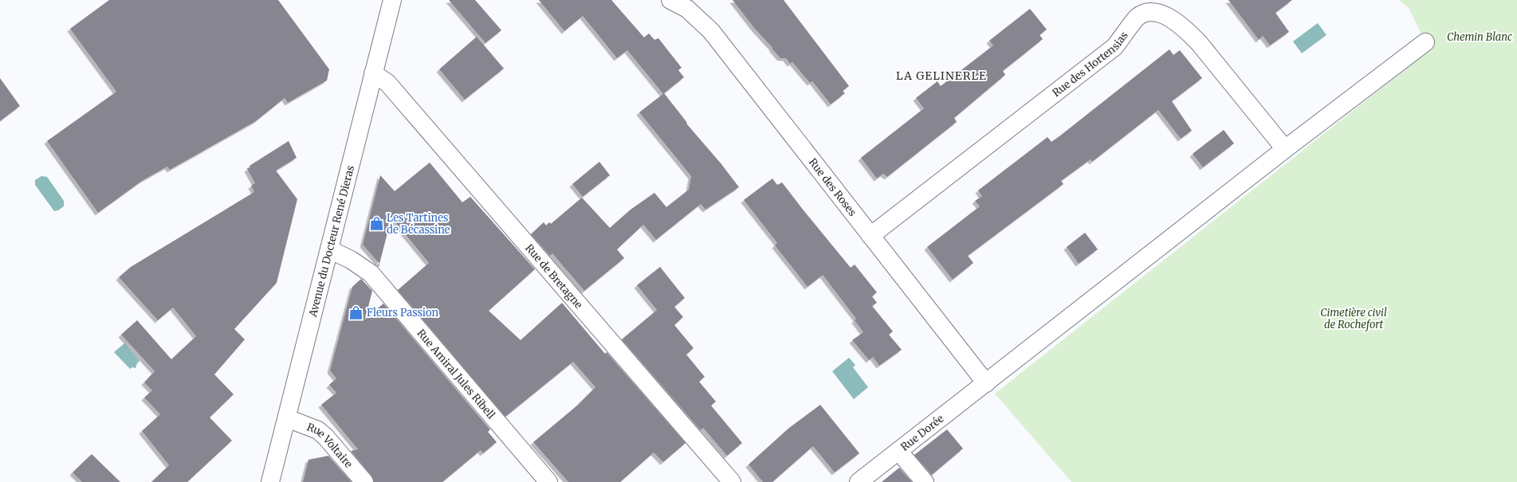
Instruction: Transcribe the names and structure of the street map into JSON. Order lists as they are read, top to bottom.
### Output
{
  "streets": {
    "street": [
      "Rue des Hortensias",
      "Rue des Roses",
      "Avenue du Docteur René Dieras",
      "Rue de Bretagne",
      "Rue Amiral Jules Ribell",
      "Rue Dorée",
      "Rue Voltaire"
    ]
  },
  "crossings": [
    ["Rue des Hortensias", "Rue des Roses"],
    ["Rue des Hortensias", "Rue Dorée"],
    ["Rue des Roses", "Rue Dorée"],
    ["Avenue du Docteur René Dieras", "Rue de Bretagne"],
    ["Avenue du Docteur René Dieras", "Rue Amiral Jules Ribell"],
    ["Avenue du Docteur René Dieras", "Rue Voltaire"]
  ],
  "districts": ["LA GELINERLE"],
  "parks": ["Chemin Blanc", "Cimetière civil de Rochefort"],
  "places": {
    "shop": ["Les Tartines de Bécassine", "Fleurs Passion"]
  }
}
